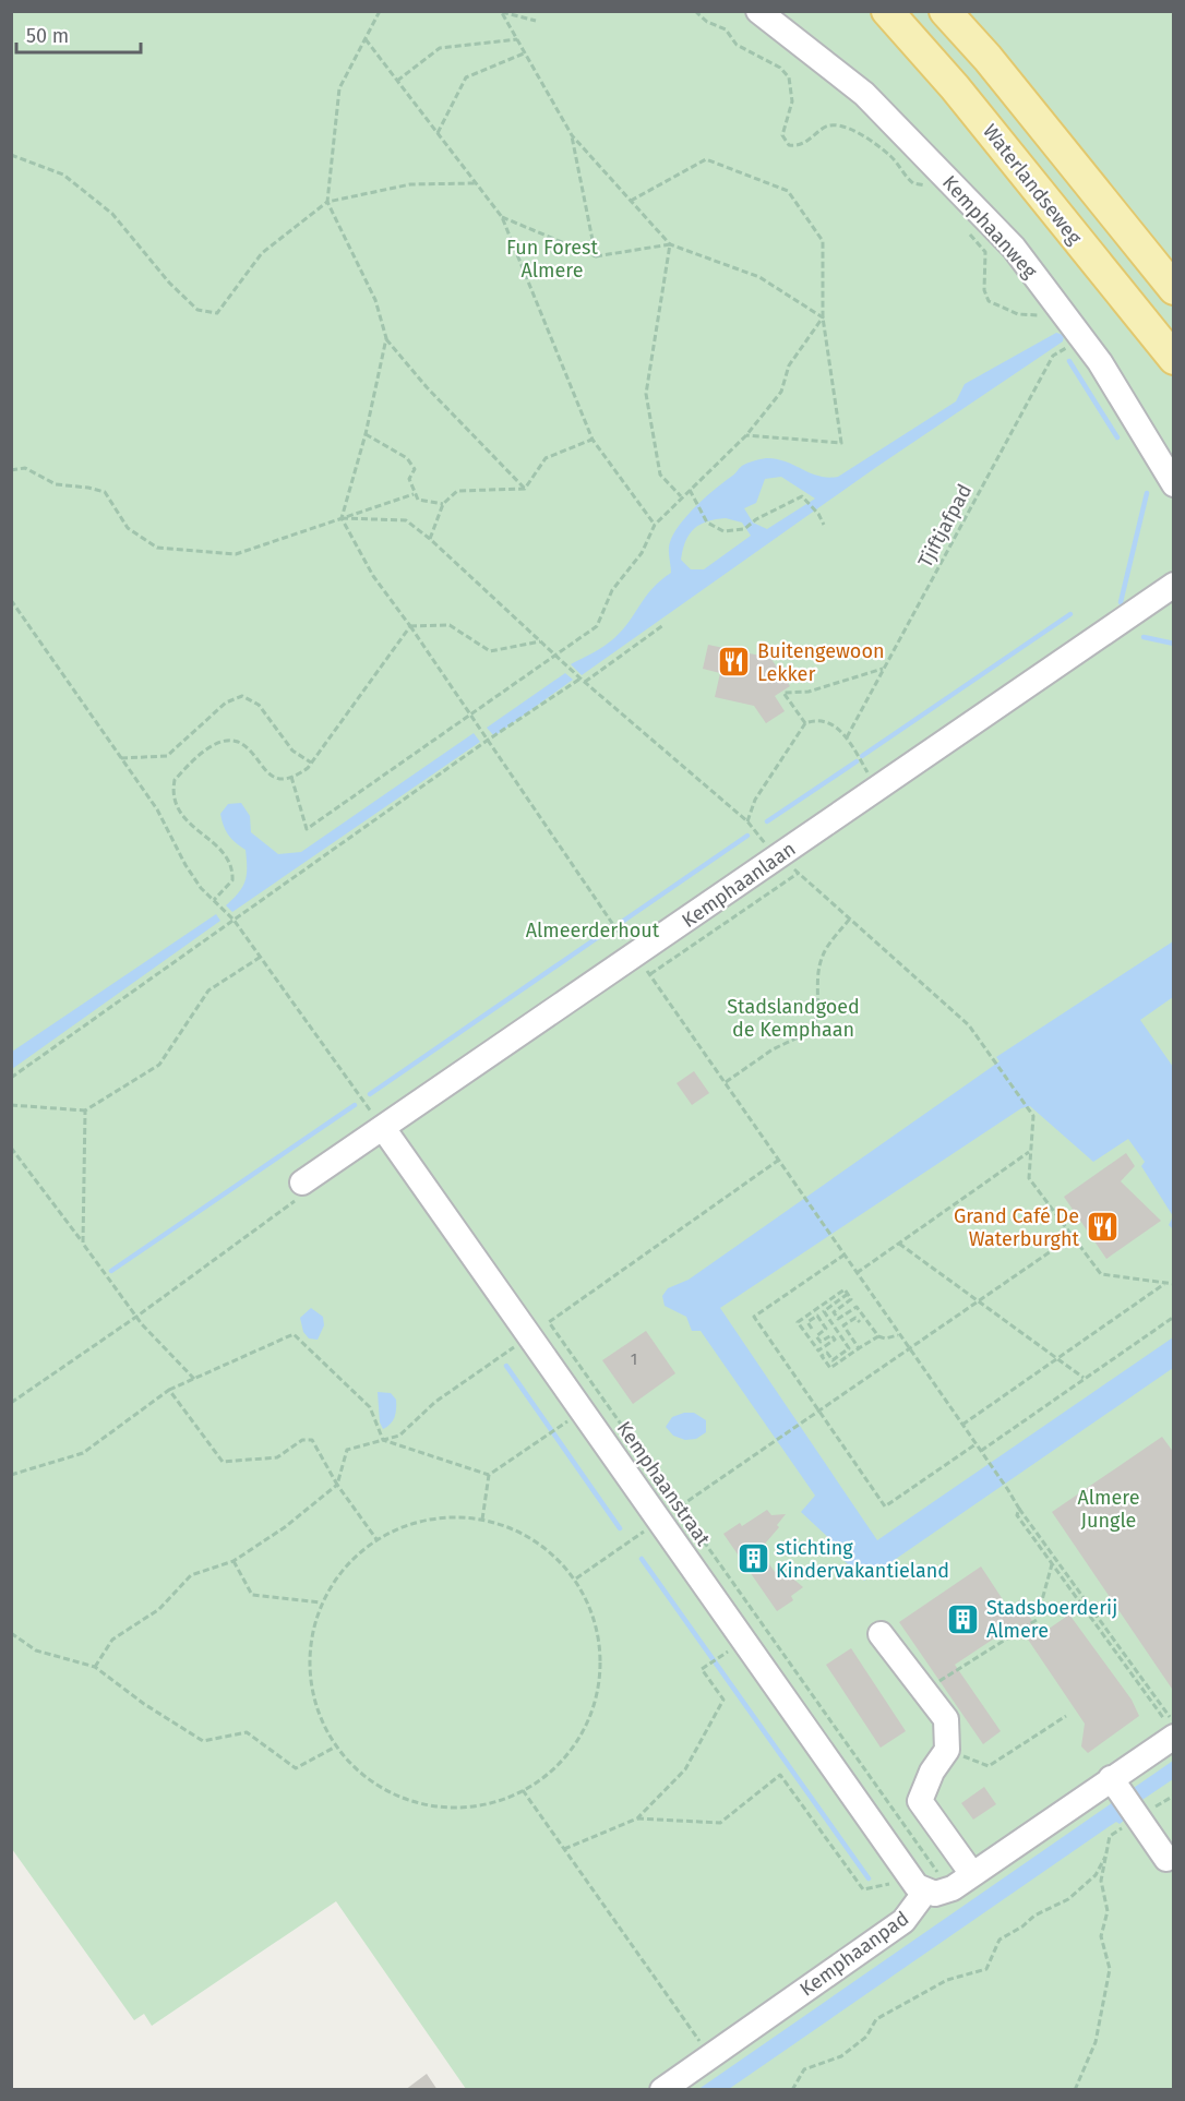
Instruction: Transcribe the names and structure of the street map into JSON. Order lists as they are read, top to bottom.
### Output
{
  "streets": {
    "main road": ["Waterlandseweg"],
    "street": [
      "Kemphaanweg",
      "Kemphaanlaan",
      "Kemphaanstraat",
      "Kemphaanpad"
    ],
    "path": ["Tjiftjafpad"]
  },
  "crossings": [
    ["Kemphaanweg", "Tjiftjafpad"],
    ["Kemphaanlaan", "Kemphaanstraat"],
    ["Kemphaanstraat", "Kemphaanpad"]
  ],
  "parks": [
    "Fun Forest Almere",
    "Almeerderhout",
    "Stadslandgoed de Kemphaan",
    "Almere Jungle"
  ],
  "places": {
    "restaurant": ["Buitengewoon Lekker", "Grand Café De Waterburght"],
    "building": ["stichting Kindervakantieland", "Stadsboerderij Almere"]
  },
  "house_numbers": ["1"],
  "scale_bar": "50 m"
}
